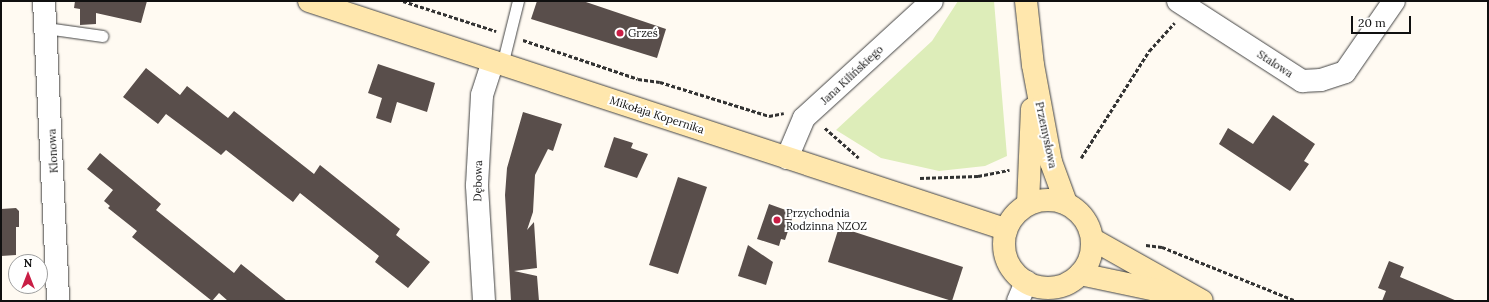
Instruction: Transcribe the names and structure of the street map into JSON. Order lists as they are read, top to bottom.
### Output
{
  "streets": {
    "main road": ["Mikołaja Kopernika", "Przemysłowa"],
    "street": [
      "Stalowa",
      "Jana Kilińskiego",
      "Klonowa",
      "Dębowa"
    ]
  },
  "crossings": [
    ["Jana Kilińskiego", "Mikołaja Kopernika"],
    ["Mikołaja Kopernika", "Przemysłowa"],
    ["Mikołaja Kopernika", "Dębowa"]
  ],
  "places": ["Grześ", "Przychodnia Rodzinna NZOZ"],
  "scale_bar": "20 m",
  "north": "top"
}
